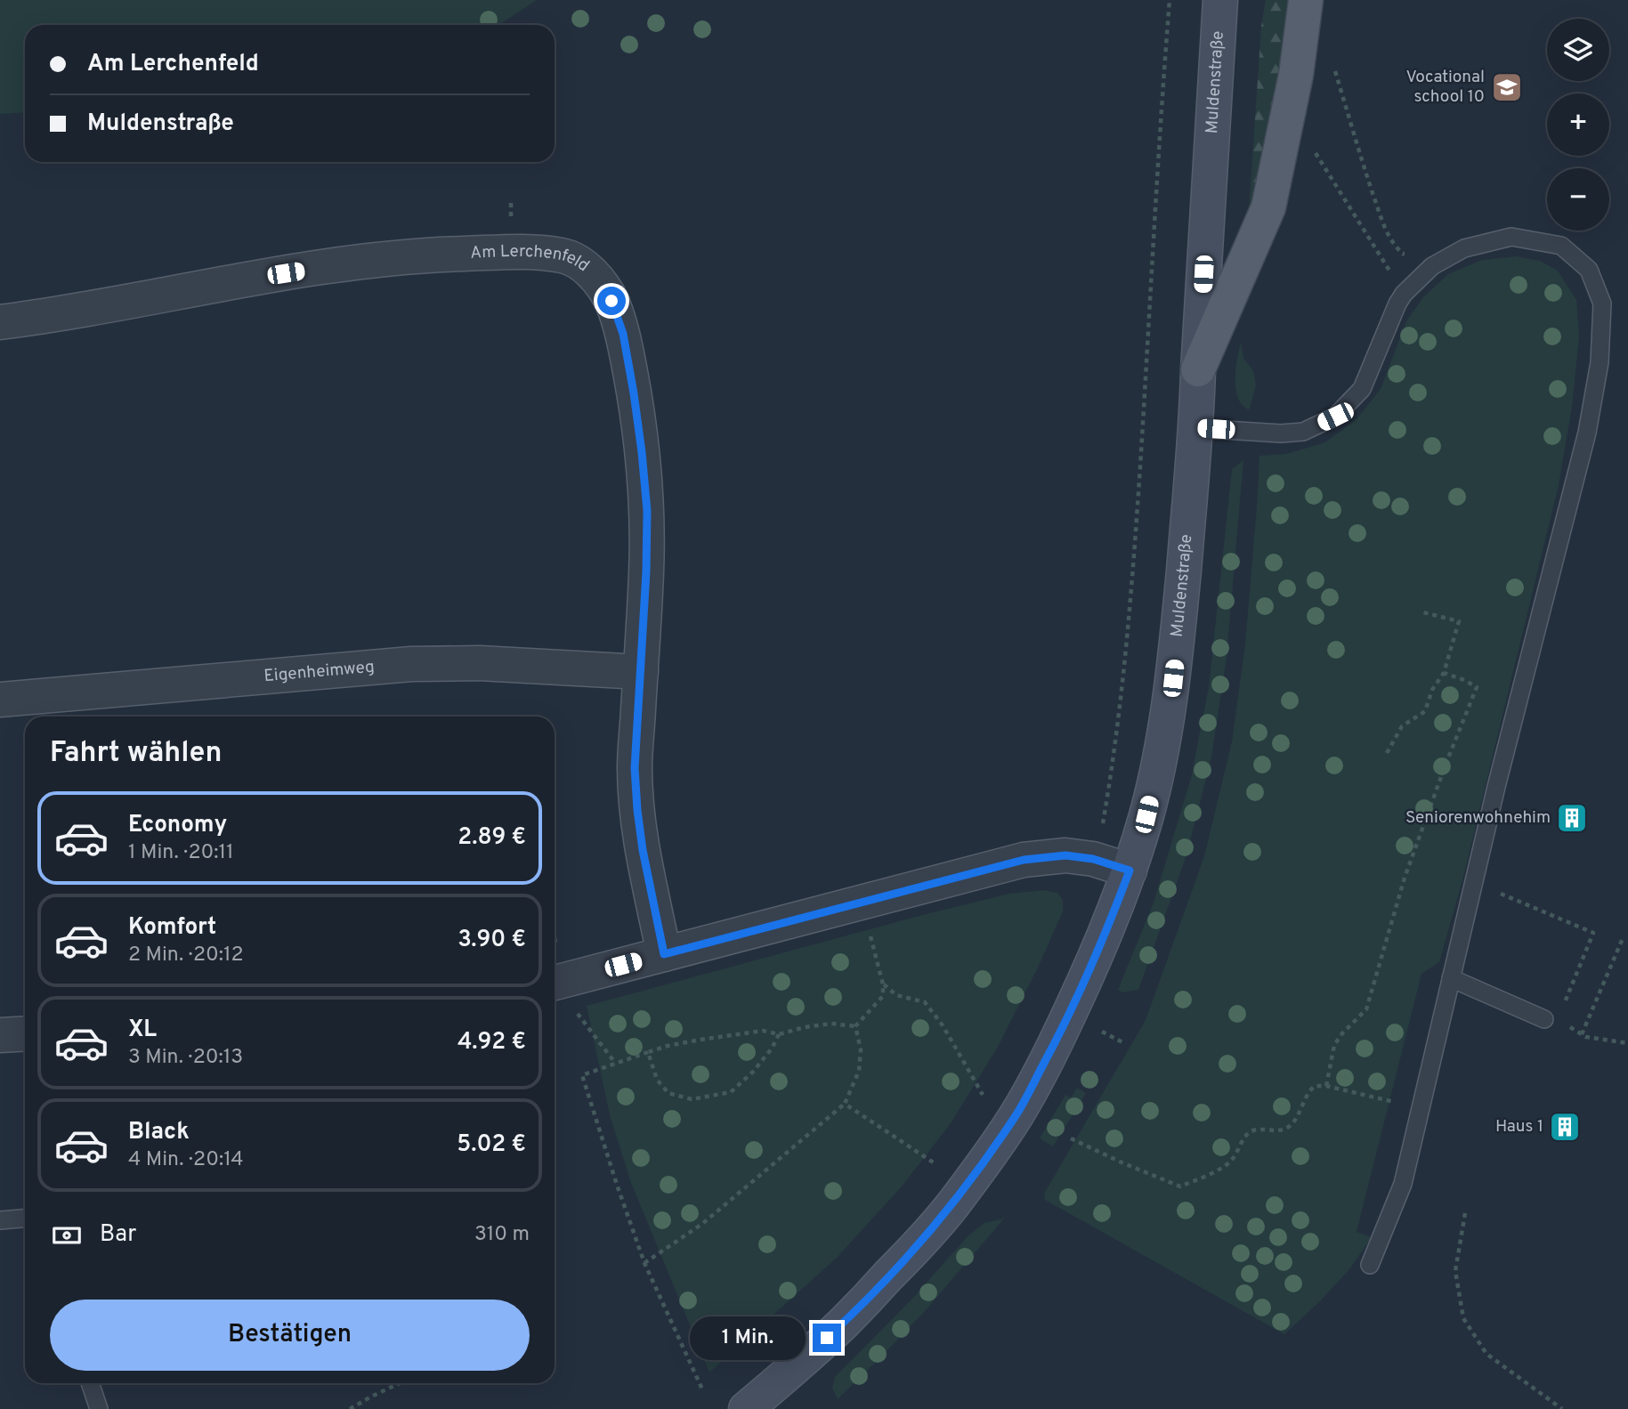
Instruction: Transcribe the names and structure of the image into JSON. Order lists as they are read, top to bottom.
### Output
{
  "streets": {
    "main road": ["Muldenstraße"],
    "street": ["Am Lerchenfeld", "Eigenheimweg"]
  },
  "crossings": [
    ["Am Lerchenfeld", "Eigenheimweg"]
  ],
  "places": {
    "school or university": ["Vocational school 10"],
    "building": ["Seniorenwohnehim", "Haus 1"]
  },
  "page": {
    "map_buttons": ["+", "−"],
    "banner": ["Am Lerchenfeld", "Muldenstraße"],
    "heading": "Fahrt wählen",
    "list": [
      {
        "name": "Economy",
        "note": "1 Min. · 20:11",
        "value": "2.89 €"
      },
      {
        "name": "Komfort",
        "note": "2 Min. · 20:12",
        "value": "3.90 €"
      },
      {
        "name": "XL",
        "note": "3 Min. · 20:13",
        "value": "4.92 €"
      },
      {
        "name": "Black",
        "note": "4 Min. · 20:14",
        "value": "5.02 €"
      }
    ],
    "pay": ["Bar", "310 m"],
    "buttons": "Bestätigen",
    "bubble": "1 Min."
  }
}
